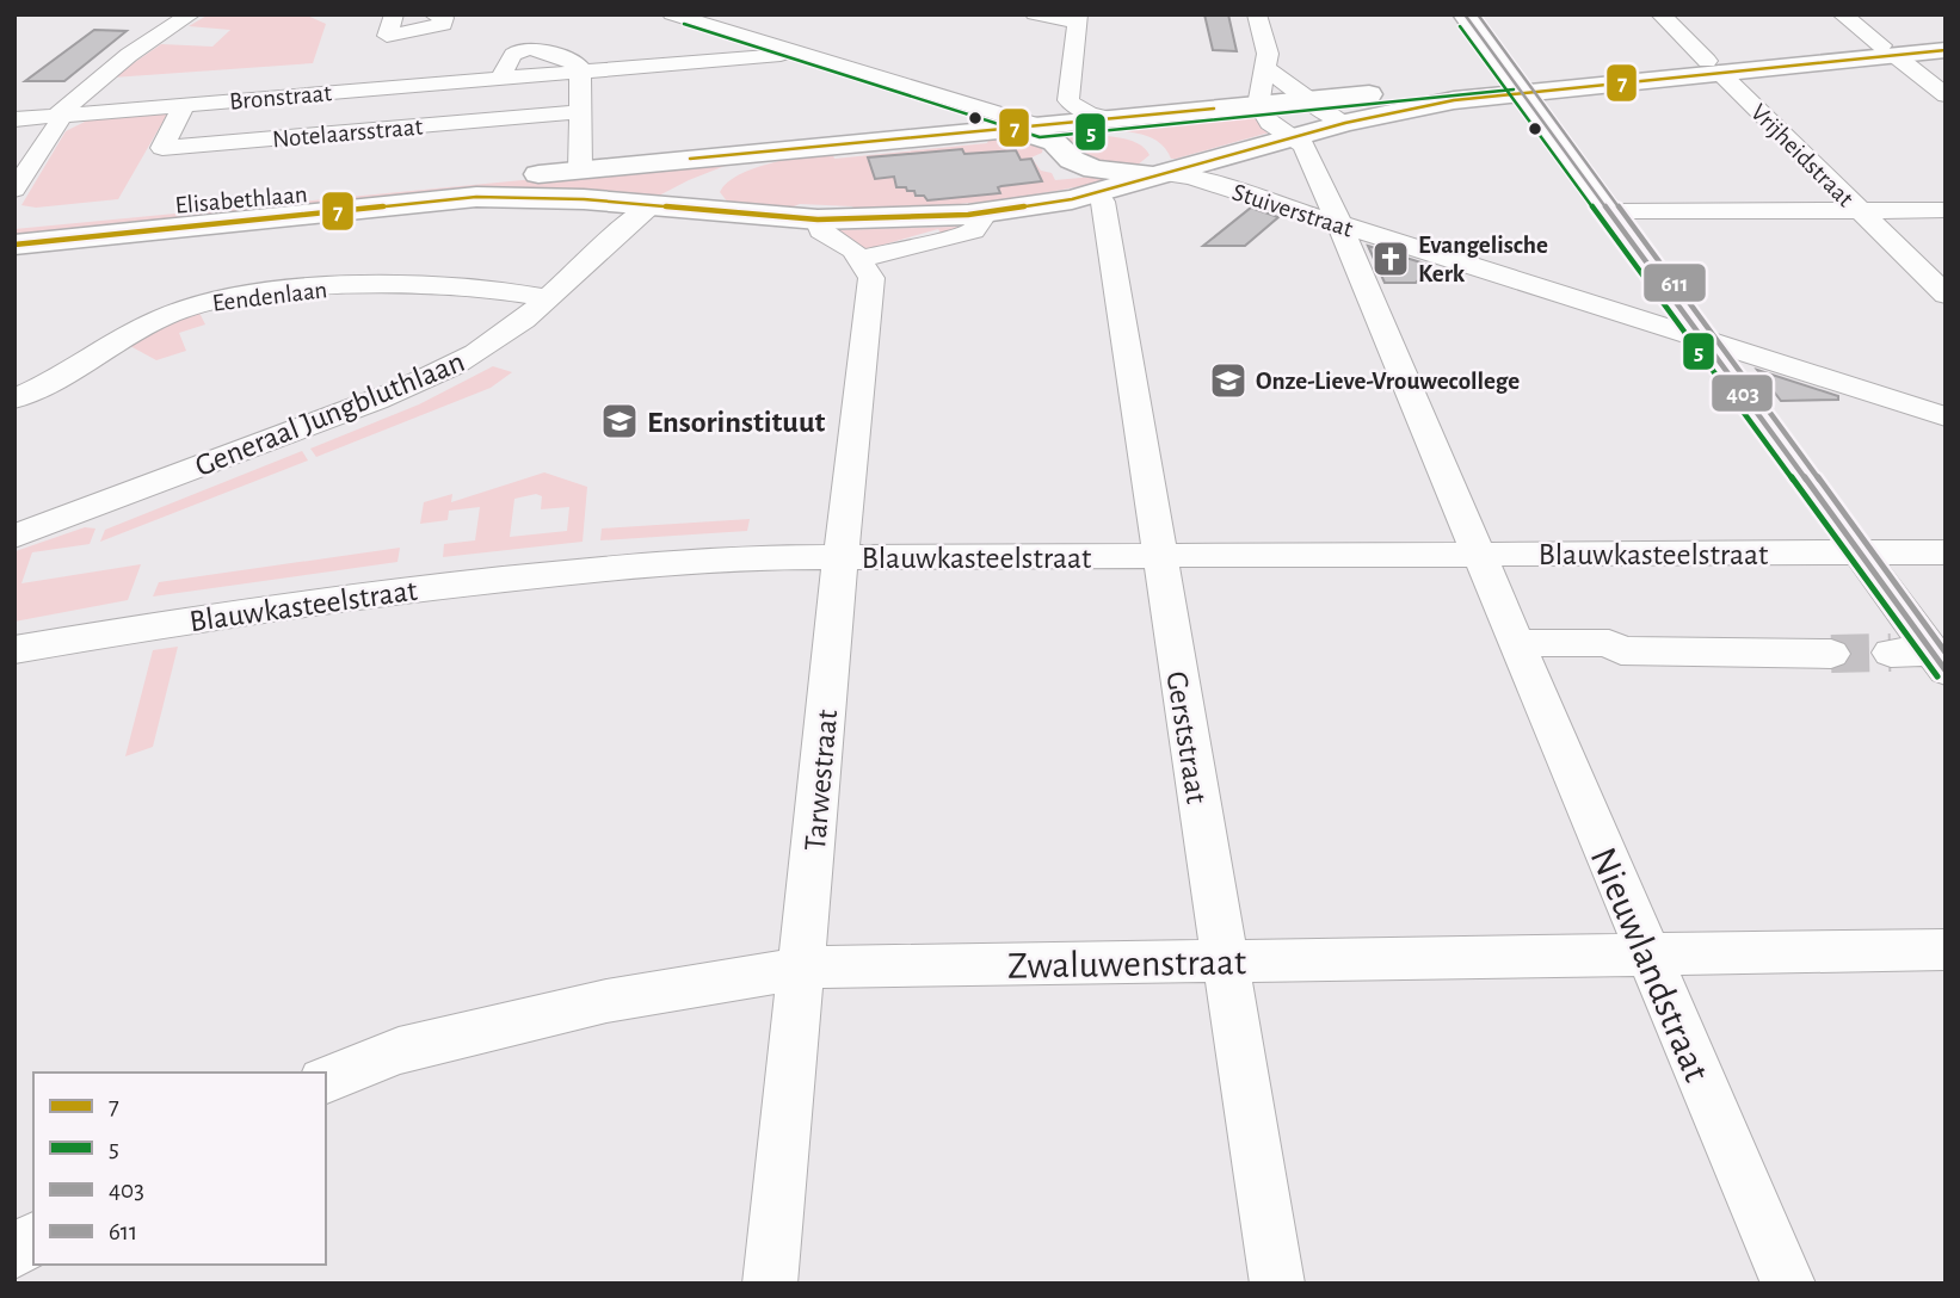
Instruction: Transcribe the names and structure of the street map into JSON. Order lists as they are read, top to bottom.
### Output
{
  "streets": {
    "main road": ["Elisabethlaan"],
    "street": [
      "Bronstraat",
      "Notelaarsstraat",
      "Vrijheidstraat",
      "Stuiverstraat",
      "Eendenlaan",
      "Generaal Jungbluthlaan",
      "Blauwkasteelstraat",
      "Gerststraat",
      "Tarwestraat",
      "Zwaluwenstraat",
      "Nieuwlandstraat"
    ]
  },
  "crossings": [
    ["Bronstraat", "Notelaarsstraat"],
    ["Vrijheidstraat", "Elisabethlaan"],
    ["Elisabethlaan", "Stuiverstraat"],
    ["Elisabethlaan", "Generaal Jungbluthlaan"],
    ["Elisabethlaan", "Gerststraat"],
    ["Elisabethlaan", "Tarwestraat"],
    ["Elisabethlaan", "Nieuwlandstraat"],
    ["Stuiverstraat", "Nieuwlandstraat"],
    ["Eendenlaan", "Generaal Jungbluthlaan"],
    ["Blauwkasteelstraat", "Gerststraat"],
    ["Blauwkasteelstraat", "Tarwestraat"],
    ["Blauwkasteelstraat", "Nieuwlandstraat"],
    ["Gerststraat", "Zwaluwenstraat"],
    ["Tarwestraat", "Zwaluwenstraat"],
    ["Zwaluwenstraat", "Nieuwlandstraat"]
  ],
  "places": {
    "church": ["Evangelische Kerk"],
    "school or university": ["Onze-Lieve-Vrouwecollege", "Ensorinstituut"]
  },
  "lines": [
    "transit line 403",
    "transit line 611",
    "transit line 5",
    "transit line 7"
  ],
  "legend": [
    "7",
    "5",
    "403",
    "611"
  ]
}
